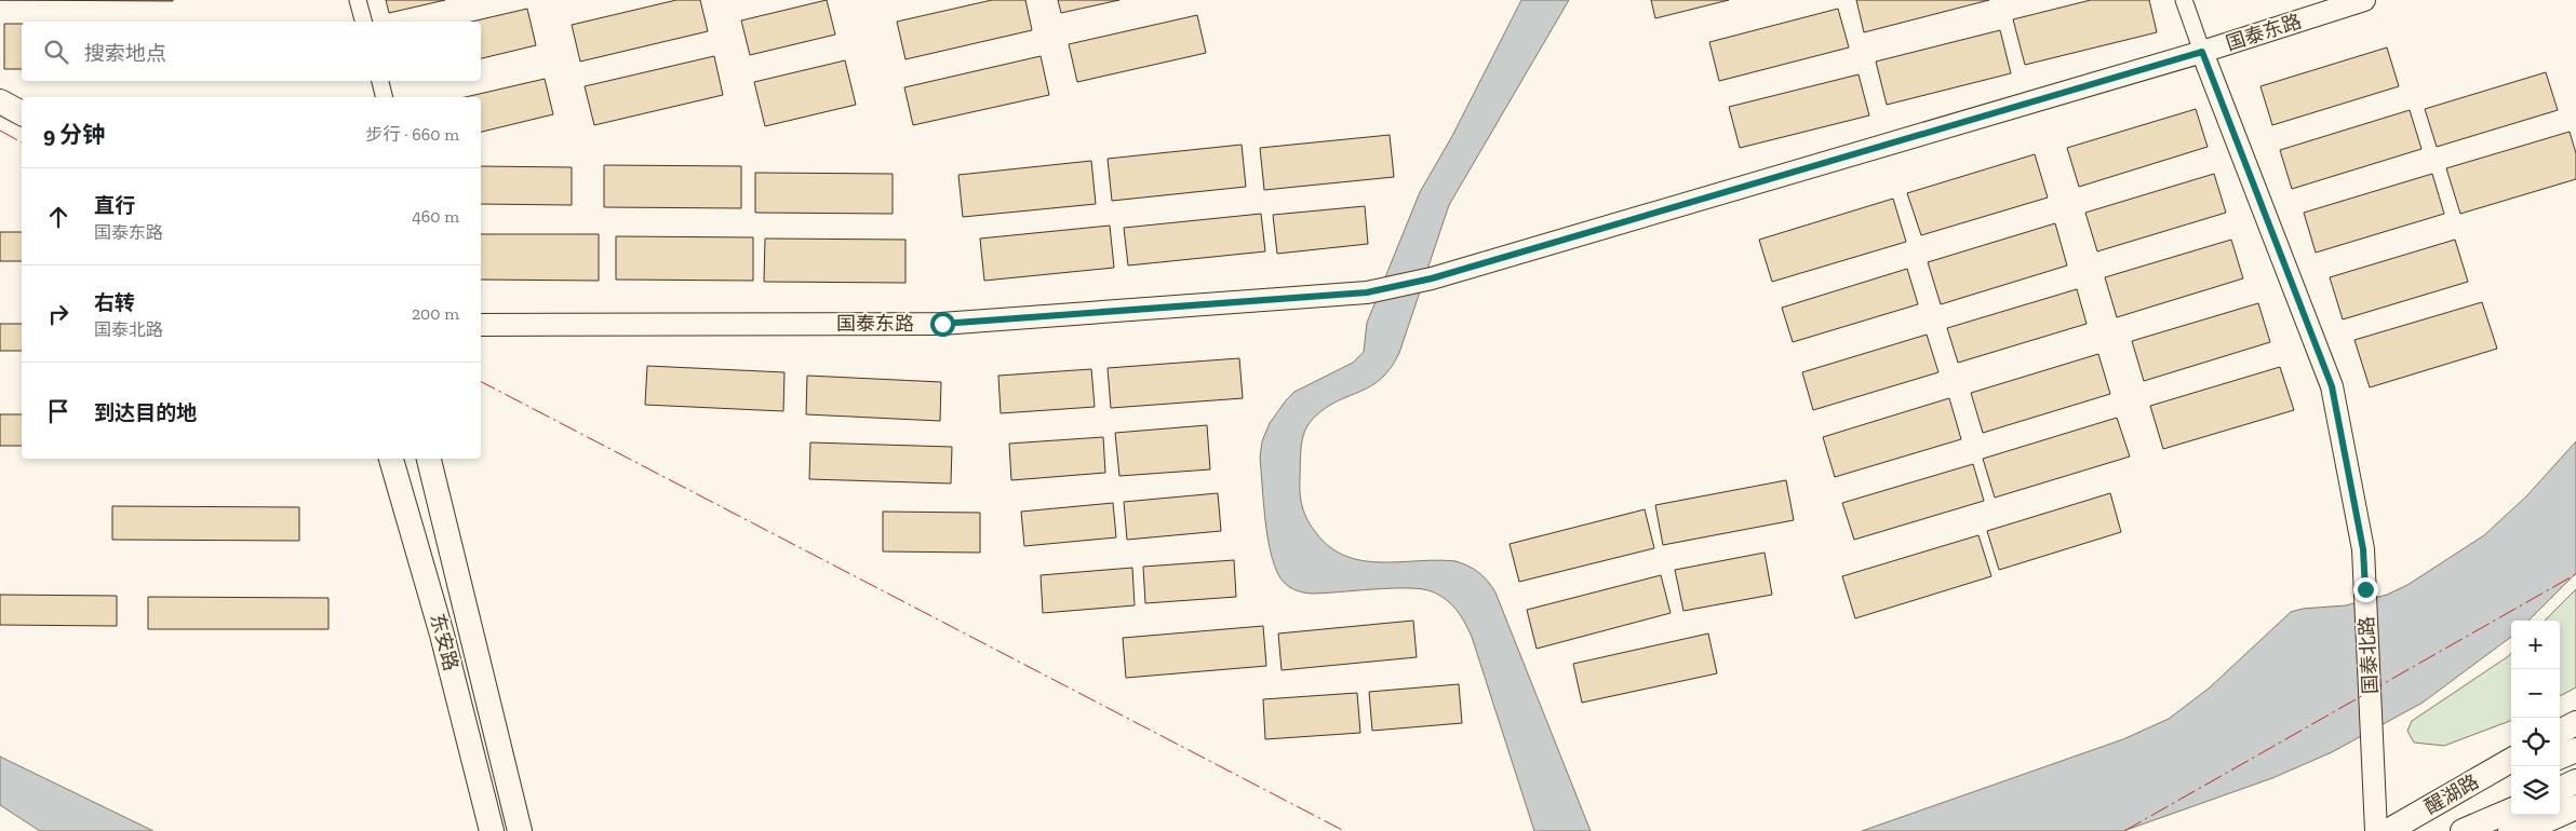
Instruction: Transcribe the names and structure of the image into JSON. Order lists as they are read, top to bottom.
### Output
{
  "streets": {
    "main road": ["东安路", "醒湖路"],
    "street": ["国泰东路", "国泰北路"]
  },
  "crossings": [
    ["国泰东路", "国泰北路"]
  ],
  "page": {
    "search": "搜索地点",
    "heading": ["9 分钟", "步行 · 660 m"],
    "list": [
      ["直行", "国泰东路", "460 m"],
      ["右转", "国泰北路", "200 m"],
      "到达目的地"
    ],
    "map_buttons": ["+", "−"]
  }
}
